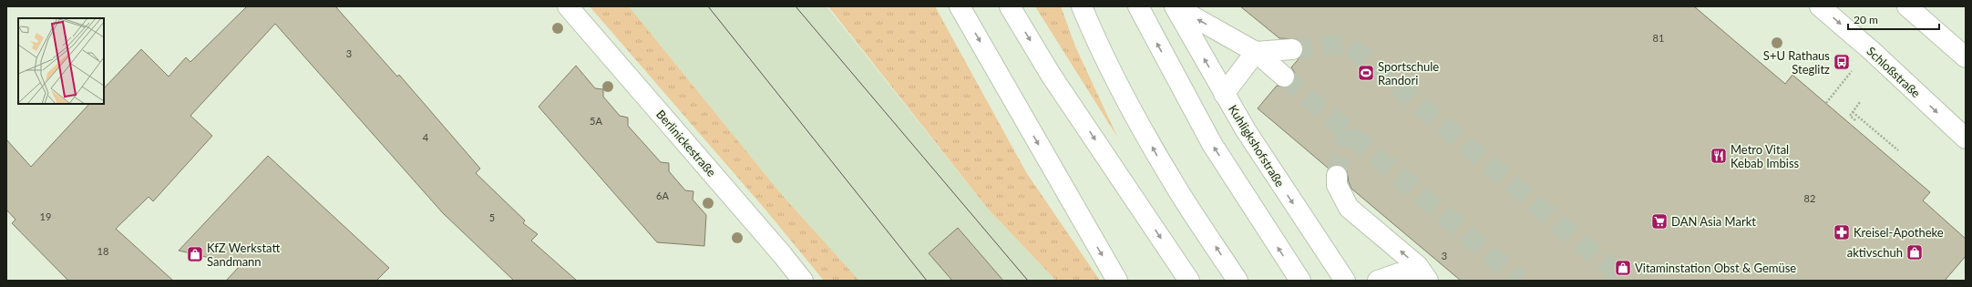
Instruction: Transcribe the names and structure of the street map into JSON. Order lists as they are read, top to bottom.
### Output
{
  "streets": {
    "main road": ["Schloßstraße", "Berlinickestraße", "Kuhligkshofstraße"]
  },
  "places": {
    "bus stop": ["S+U Rathaus Steglitz"],
    "sports": ["Sportschule Randori"],
    "restaurant": ["Metro Vital Kebab Imbiss"],
    "supermarket": ["DAN Asia Markt"],
    "pharmacy": ["Kreisel-Apotheke"],
    "shop": ["aktivschuh", "KfZ Werkstatt Sandmann", "Vitaminstation Obst & Gemüse"]
  },
  "house_numbers": [
    "81",
    "3",
    "5A",
    "4",
    "6A",
    "82",
    "19",
    "5",
    "18",
    "3"
  ],
  "scale_bar": "20 m"
}
